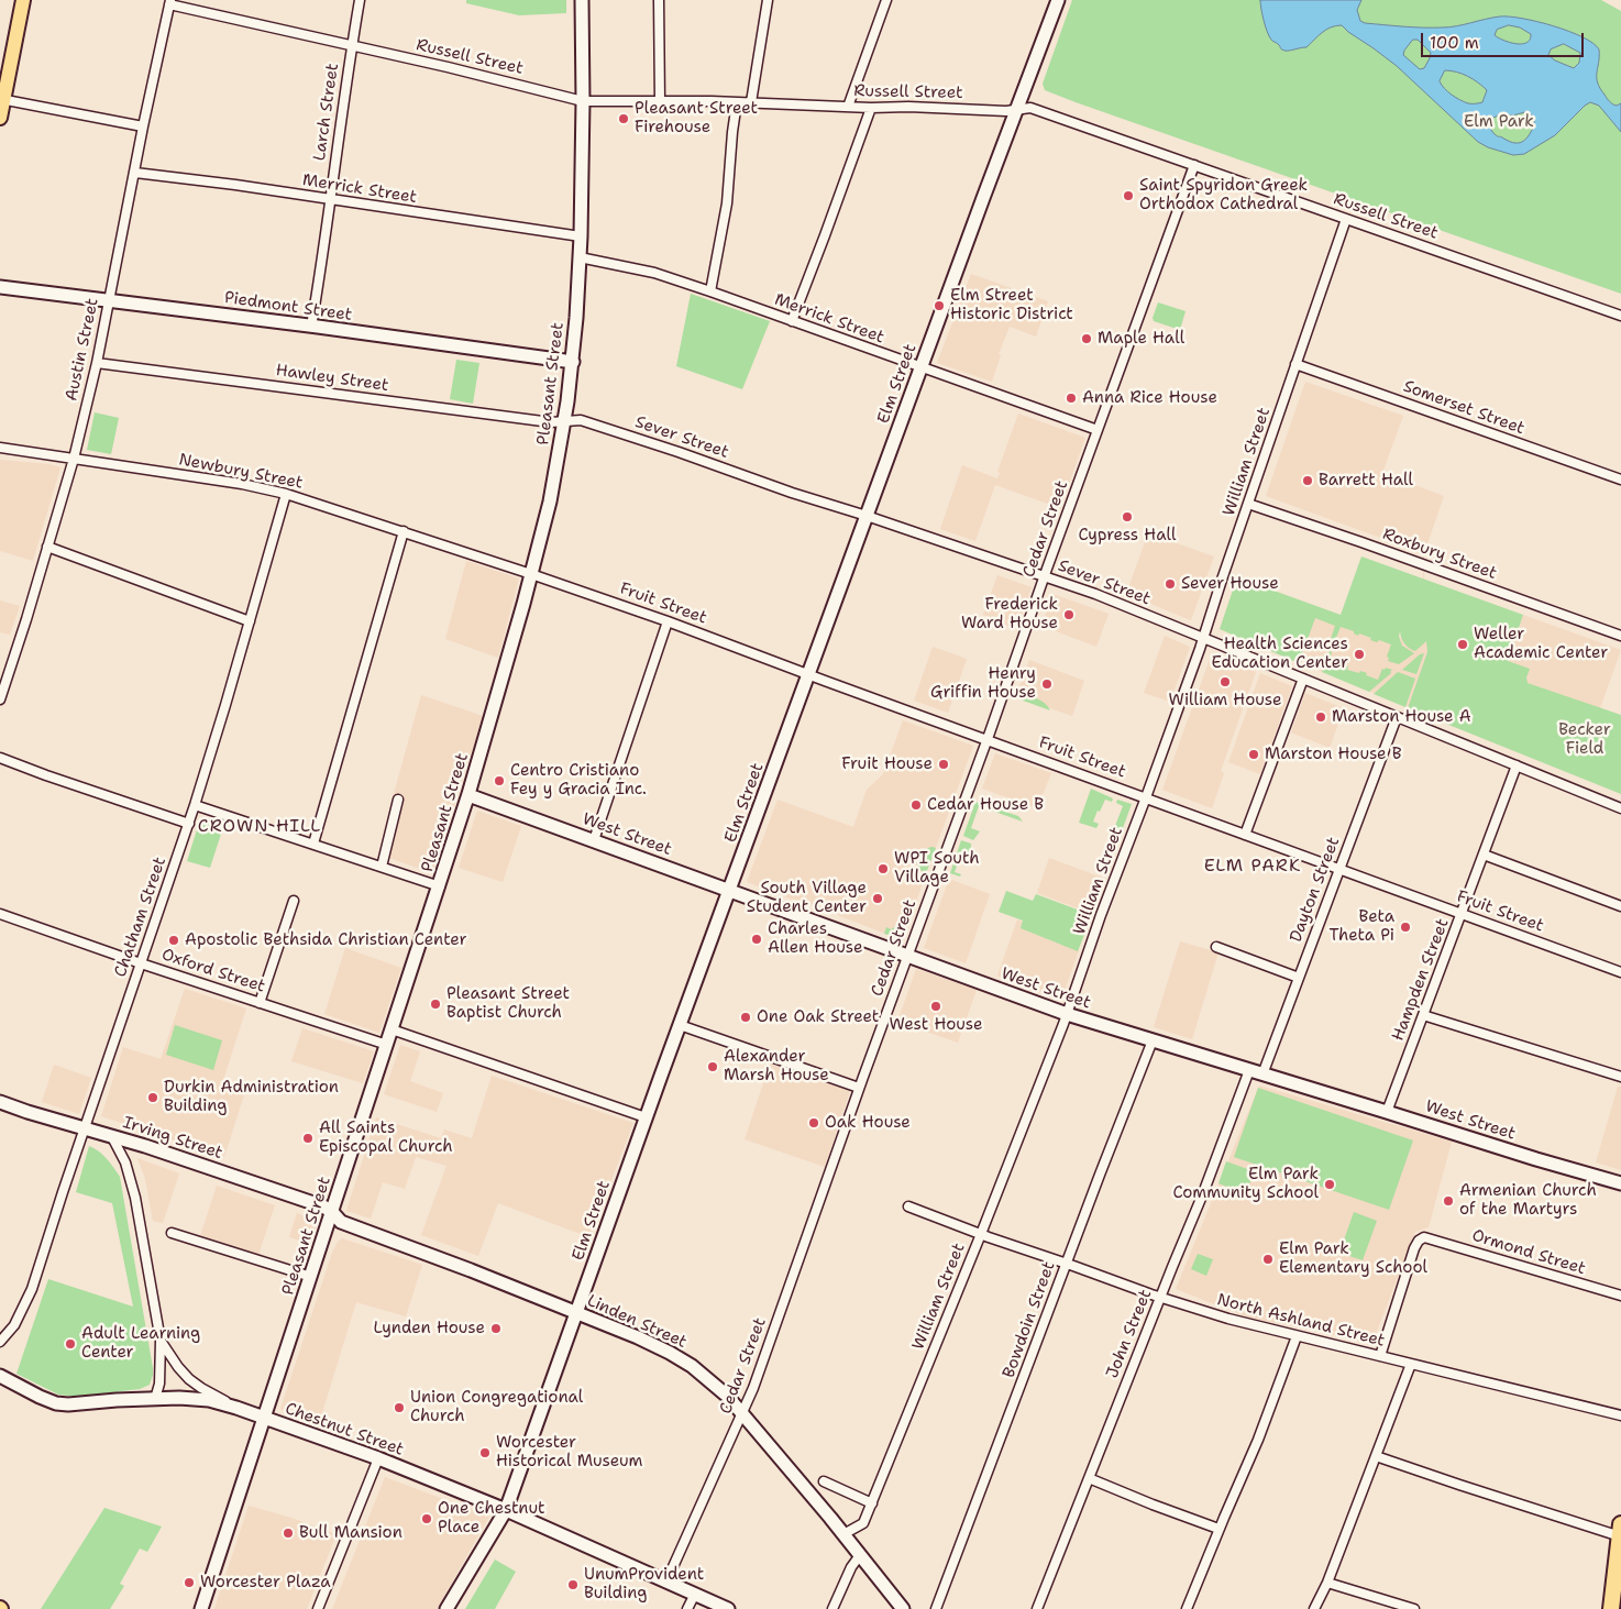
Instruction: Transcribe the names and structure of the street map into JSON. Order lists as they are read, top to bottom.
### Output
{
  "streets": {
    "main road": [
      "Piedmont Street",
      "Pleasant Street",
      "Elm Street",
      "West Street",
      "Irving Street",
      "Linden Street",
      "Chestnut Street"
    ],
    "street": [
      "Russell Street",
      "Larch Street",
      "Merrick Street",
      "Austin Street",
      "Hawley Street",
      "Somerset Street",
      "Sever Street",
      "William Street",
      "Newbury Street",
      "Cedar Street",
      "Roxbury Street",
      "Fruit Street",
      "Dayton Street",
      "Chatham Street",
      "Oxford Street",
      "Hampden Street",
      "Ormond Street",
      "Bowdoin Street",
      "North Ashland Street",
      "John Street"
    ]
  },
  "crossings": [
    ["Russell Street", "Larch Street"],
    ["Russell Street", "Austin Street"],
    ["Russell Street", "Pleasant Street"],
    ["Russell Street", "Elm Street"],
    ["Russell Street", "William Street"],
    ["Russell Street", "Cedar Street"],
    ["Larch Street", "Merrick Street"],
    ["Larch Street", "Piedmont Street"],
    ["Merrick Street", "Austin Street"],
    ["Merrick Street", "Pleasant Street"],
    ["Merrick Street", "Elm Street"],
    ["Merrick Street", "Cedar Street"],
    ["Piedmont Street", "Austin Street"],
    ["Piedmont Street", "Pleasant Street"],
    ["Austin Street", "Hawley Street"],
    ["Austin Street", "Newbury Street"],
    ["Hawley Street", "Pleasant Street"],
    ["Hawley Street", "Sever Street"],
    ["Pleasant Street", "Sever Street"],
    ["Pleasant Street", "Newbury Street"],
    ["Pleasant Street", "Fruit Street"],
    ["Pleasant Street", "West Street"],
    ["Pleasant Street", "Oxford Street"],
    ["Pleasant Street", "Irving Street"],
    ["Pleasant Street", "Linden Street"],
    ["Pleasant Street", "Chestnut Street"],
    ["Elm Street", "Sever Street"],
    ["Elm Street", "Fruit Street"],
    ["Elm Street", "West Street"],
    ["Elm Street", "Linden Street"],
    ["Elm Street", "Chestnut Street"],
    ["Somerset Street", "William Street"],
    ["Sever Street", "William Street"],
    ["Sever Street", "Cedar Street"],
    ["Sever Street", "Dayton Street"],
    ["Sever Street", "Hampden Street"],
    ["William Street", "Roxbury Street"],
    ["William Street", "Fruit Street"],
    ["William Street", "West Street"],
    ["William Street", "North Ashland Street"],
    ["William Street", "Linden Street"],
    ["Newbury Street", "Fruit Street"],
    ["Newbury Street", "Chatham Street"],
    ["Cedar Street", "Fruit Street"],
    ["Cedar Street", "West Street"],
    ["Cedar Street", "Linden Street"],
    ["Cedar Street", "Chestnut Street"],
    ["Fruit Street", "Dayton Street"],
    ["Fruit Street", "Hampden Street"],
    ["West Street", "Dayton Street"],
    ["West Street", "Hampden Street"],
    ["West Street", "Bowdoin Street"],
    ["West Street", "John Street"],
    ["Chatham Street", "Oxford Street"],
    ["Chatham Street", "Irving Street"],
    ["Irving Street", "Linden Street"],
    ["Irving Street", "Chestnut Street"],
    ["Ormond Street", "North Ashland Street"],
    ["Bowdoin Street", "North Ashland Street"],
    ["North Ashland Street", "John Street"]
  ],
  "districts": ["CROWN HILL", "ELM PARK"],
  "parks": ["Elm Park", "Becker Field"],
  "places": [
    "Pleasant Street Firehouse",
    "Saint Spyridon Greek Orthodox Cathedral",
    "Elm Street Historic District",
    "Maple Hall",
    "Anna Rice House",
    "Barrett Hall",
    "Cypress Hall",
    "Sever House",
    "Frederick Ward House",
    "Weller Academic Center",
    "Health Sciences Education Center",
    "William House",
    "Henry Griffin House",
    "Marston House A",
    "Marston House B",
    "Fruit House",
    "Centro Cristiano Fey y Gracia Inc.",
    "Cedar House B",
    "WPI South Village",
    "South Village Student Center",
    "Beta Theta Pi",
    "Charles Allen House",
    "Apostolic Bethsida Christian Center",
    "Pleasant Street Baptist Church",
    "West House",
    "One Oak Street",
    "Alexander Marsh House",
    "Durkin Administration Building",
    "Oak House",
    "All Saints Episcopal Church",
    "Elm Park Community School",
    "Armenian Church of the Martyrs",
    "Elm Park Elementary School",
    "Lynden House",
    "Adult Learning Center",
    "Union Congregational Church",
    "Worcester Historical Museum",
    "One Chestnut Place",
    "Bull Mansion",
    "Worcester Plaza",
    "UnumProvident Building"
  ],
  "scale_bar": "100 m"
}
